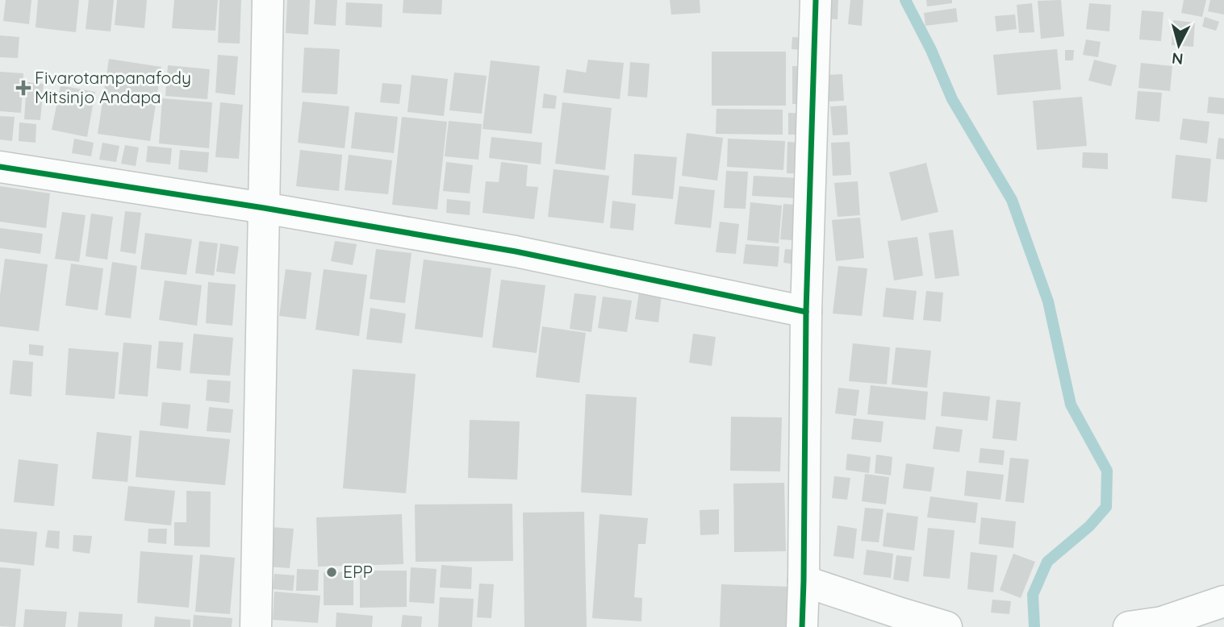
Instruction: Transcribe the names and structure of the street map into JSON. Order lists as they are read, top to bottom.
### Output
{
  "places": {
    "health": ["Fivarotampanafody Mitsinjo Andapa"],
    "other": ["EPP"]
  },
  "north": "bottom"
}
